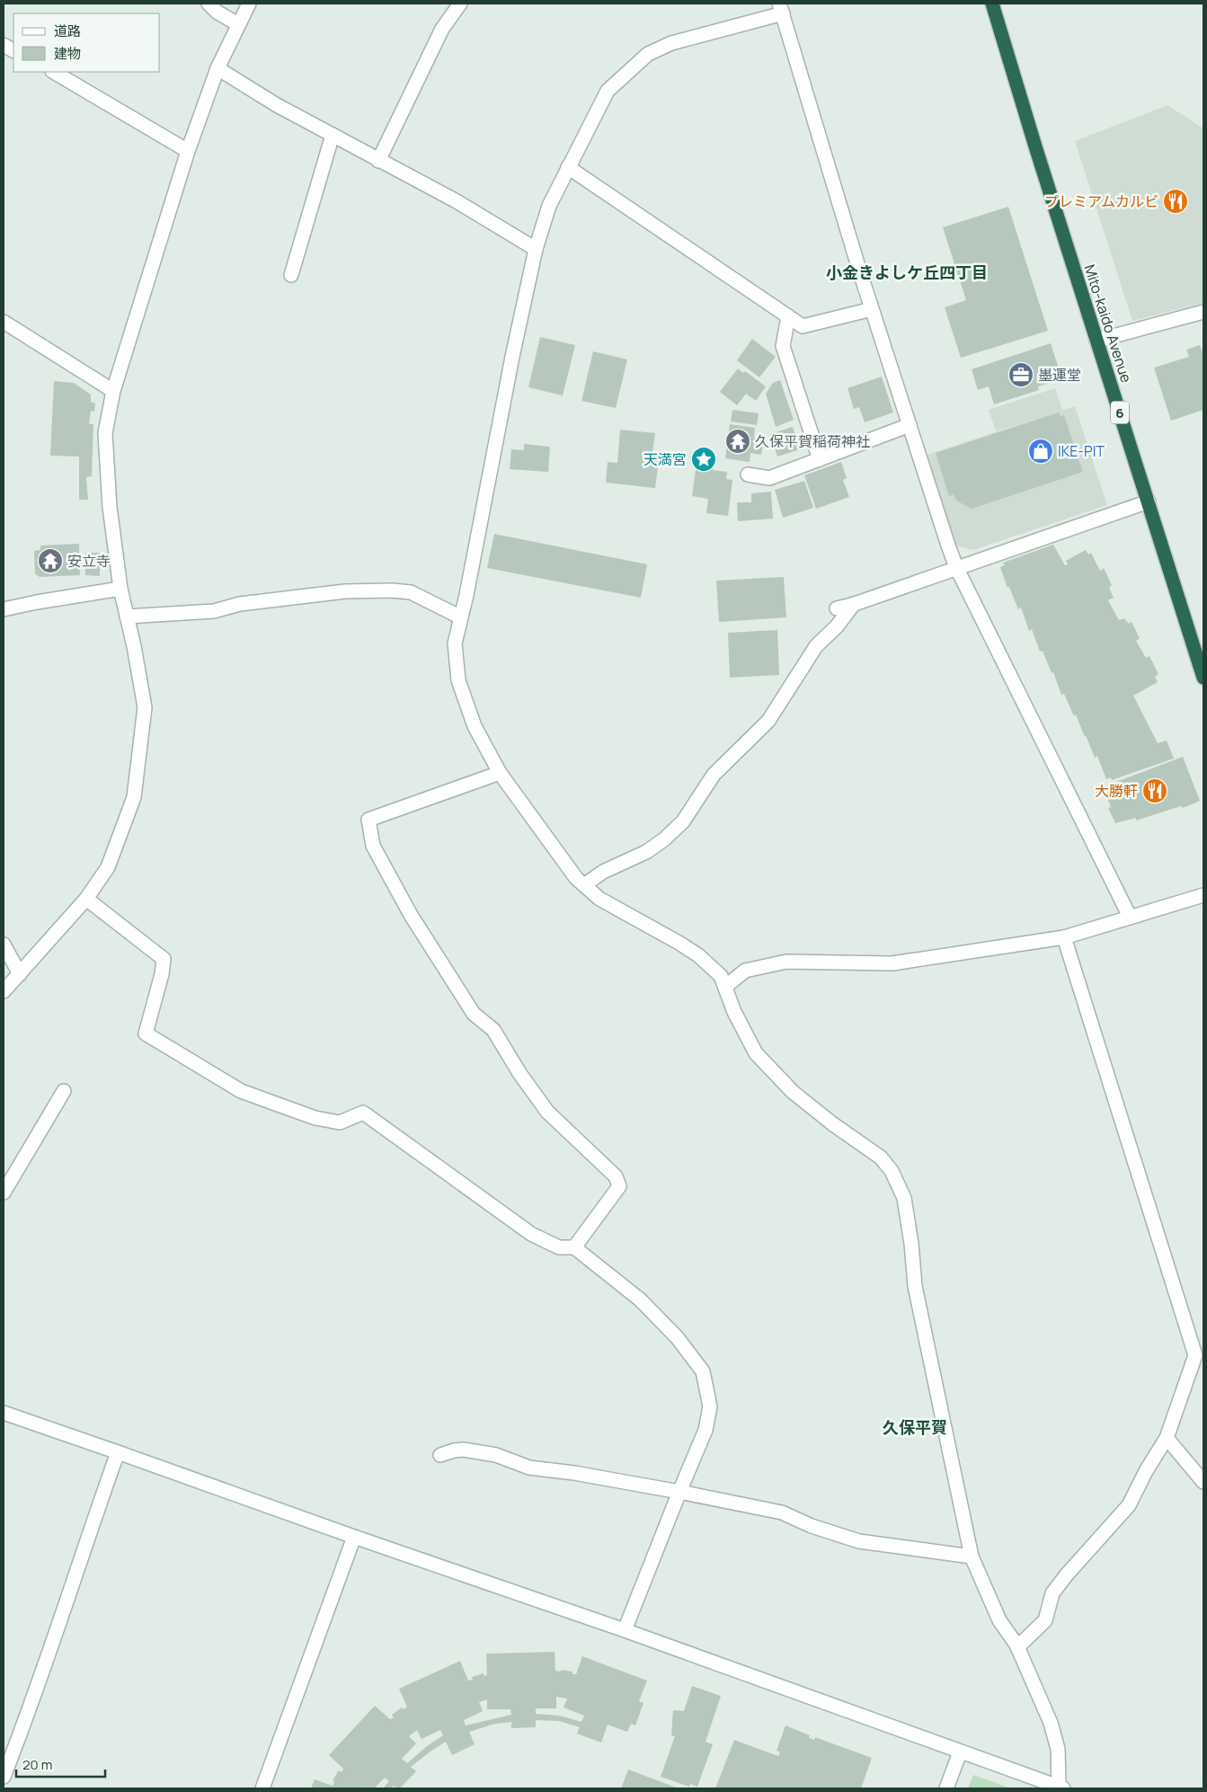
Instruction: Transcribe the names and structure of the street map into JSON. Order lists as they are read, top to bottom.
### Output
{
  "streets": {
    "highway": ["Mito-kaido Avenue", "6"]
  },
  "districts": ["小金きよしケ丘四丁目", "久保平賀"],
  "places": {
    "restaurant": ["プレミアムカルビ", "大勝軒"],
    "office": ["墨運堂"],
    "temple": ["久保平賀稲荷神社", "安立寺"],
    "shop": ["IKE-PIT"],
    "place": ["天満宮"]
  },
  "legend": ["道路", "建物"],
  "scale_bar": "20 m"
}
